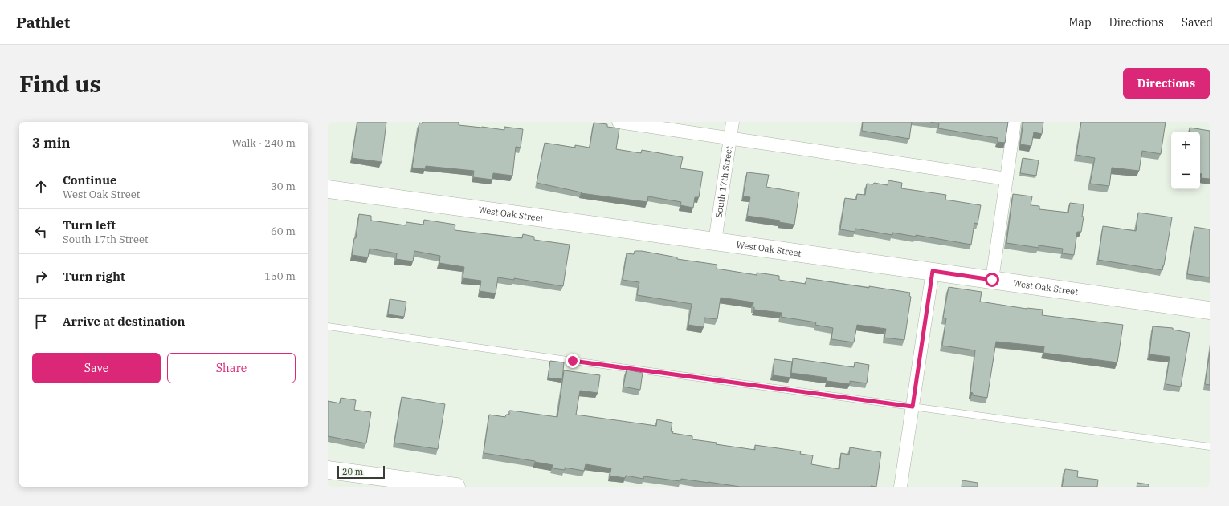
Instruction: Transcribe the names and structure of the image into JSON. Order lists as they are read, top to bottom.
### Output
{
  "streets": {
    "main road": ["West Oak Street"],
    "street": ["South 17th Street"]
  },
  "crossings": [
    ["South 17th Street", "West Oak Street"]
  ],
  "scale_bar": "20 m",
  "page": {
    "header": "Pathlet",
    "nav": ["Map", "Directions", "Saved"],
    "buttons": [
      "Directions",
      ["Save", "Share"]
    ],
    "title": "Find us",
    "heading": ["3 min", "Walk · 240 m"],
    "map_buttons": ["+", "−"],
    "list": [
      ["Continue", "West Oak Street", "30 m"],
      ["Turn left", "South 17th Street", "60 m"],
      ["Turn right", "150 m"],
      "Arrive at destination"
    ],
    "scale": "20 m"
  }
}
